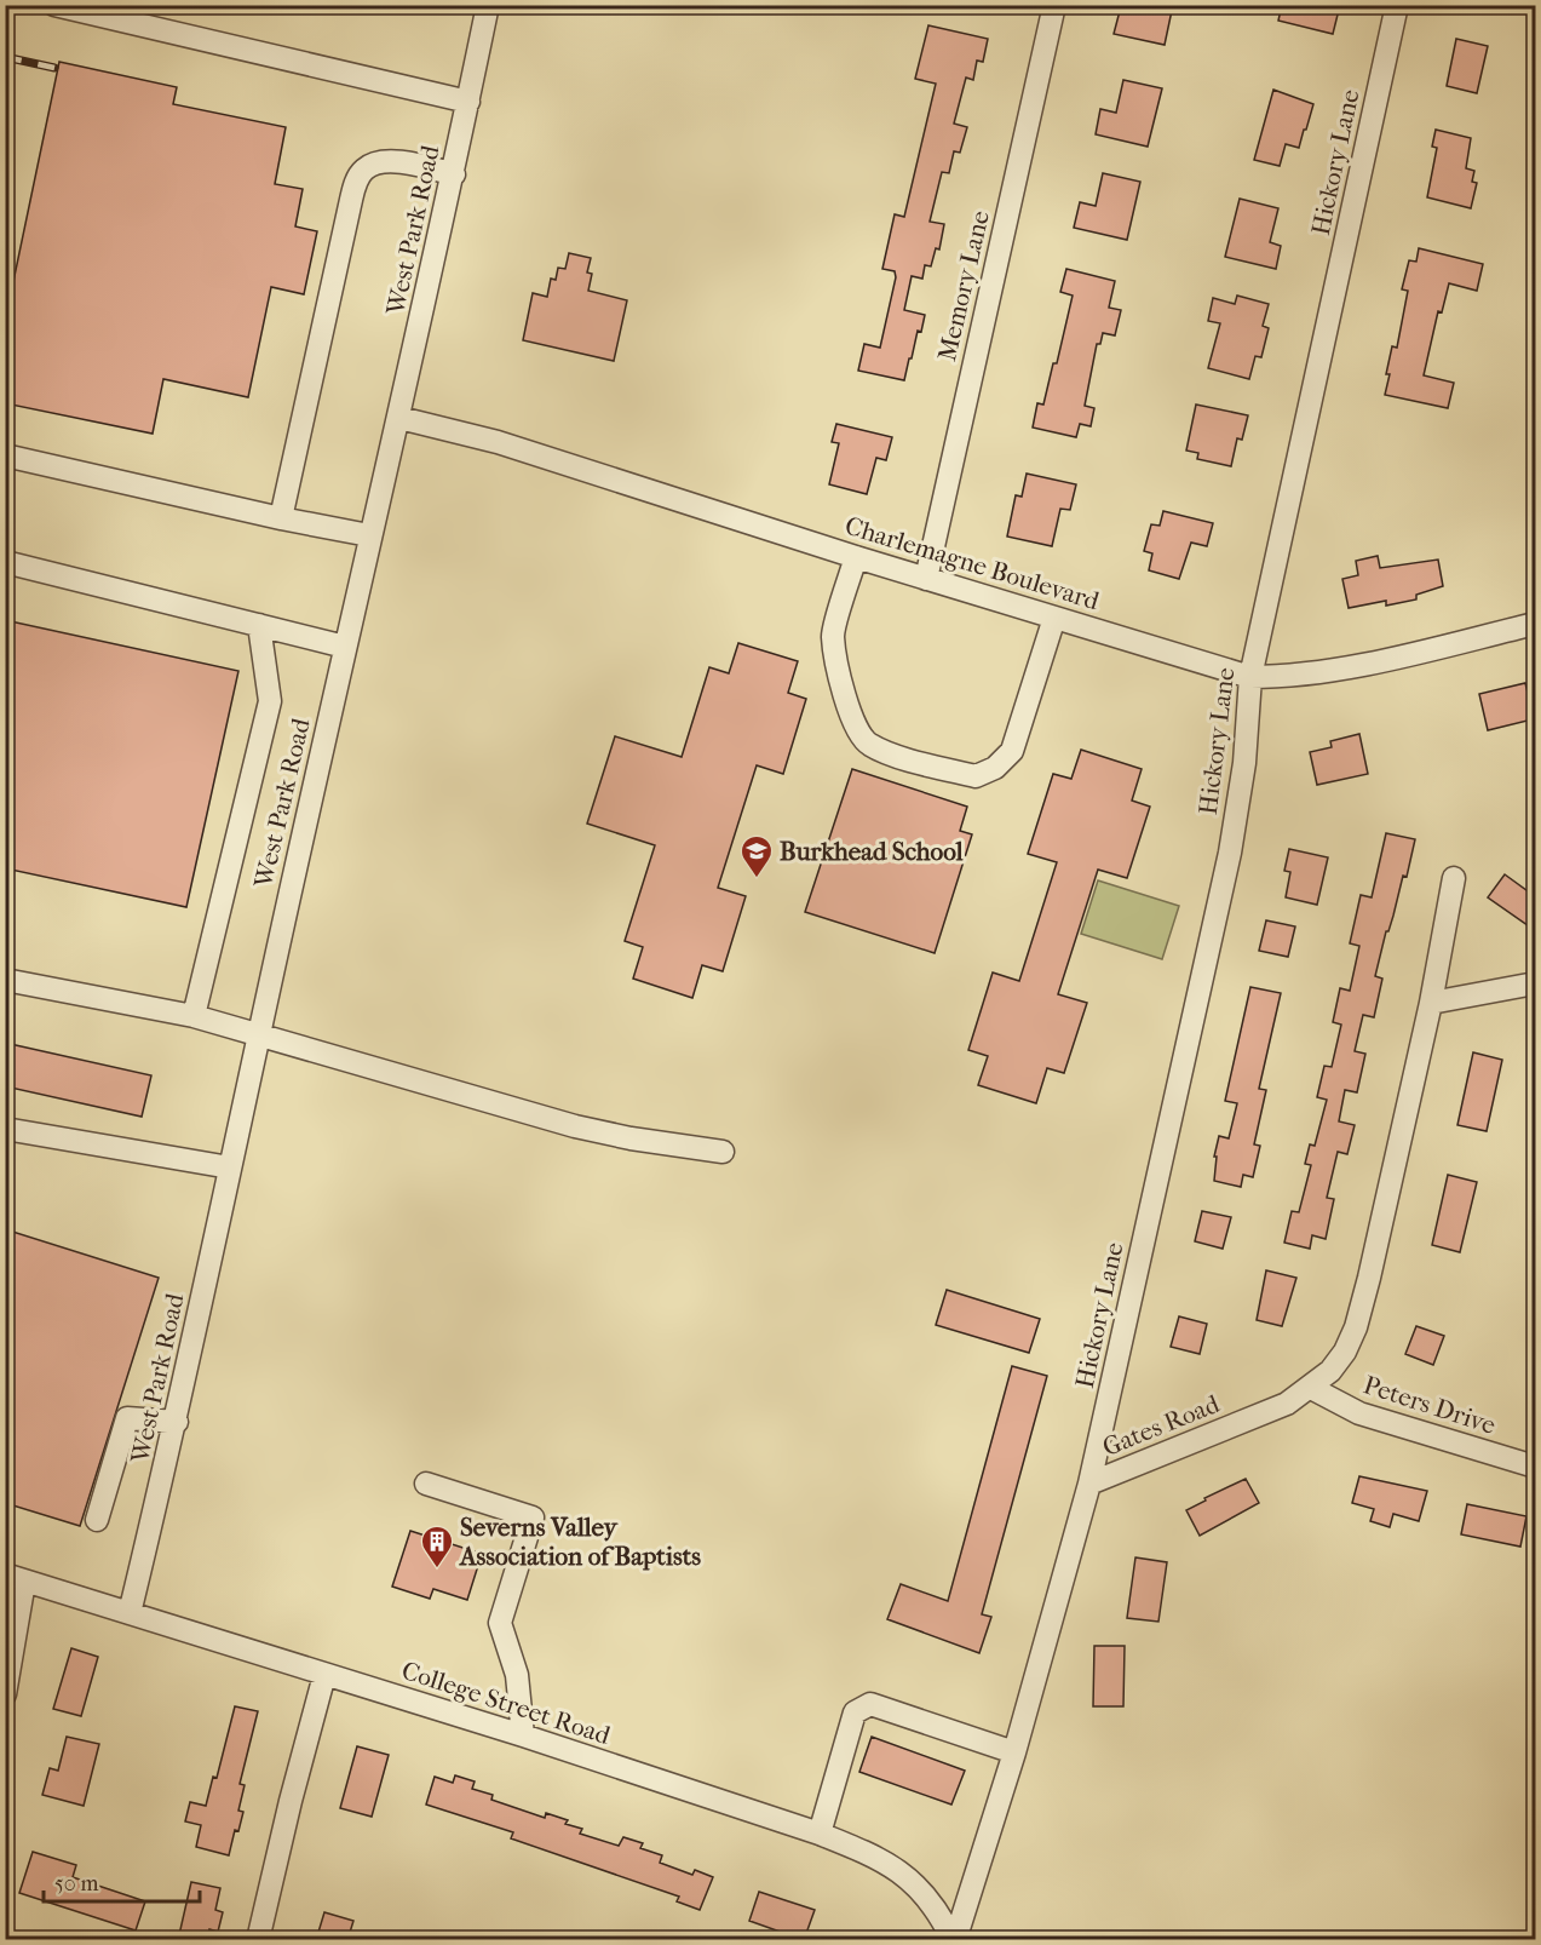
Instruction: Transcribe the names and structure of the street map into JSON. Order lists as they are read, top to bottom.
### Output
{
  "streets": {
    "street": [
      "Hickory Lane",
      "West Park Road",
      "Memory Lane",
      "Charlemagne Boulevard",
      "Peters Drive",
      "Gates Road",
      "College Street Road"
    ]
  },
  "crossings": [
    ["Hickory Lane", "Charlemagne Boulevard"],
    ["Hickory Lane", "Gates Road"],
    ["West Park Road", "Charlemagne Boulevard"],
    ["West Park Road", "College Street Road"],
    ["Memory Lane", "Charlemagne Boulevard"],
    ["Peters Drive", "Gates Road"],
    ["Gates Road", "College Street Road"]
  ],
  "places": {
    "school or university": ["Burkhead School"],
    "building": ["Severns Valley Association of Baptists"]
  },
  "scale_bar": "50 m"
}
